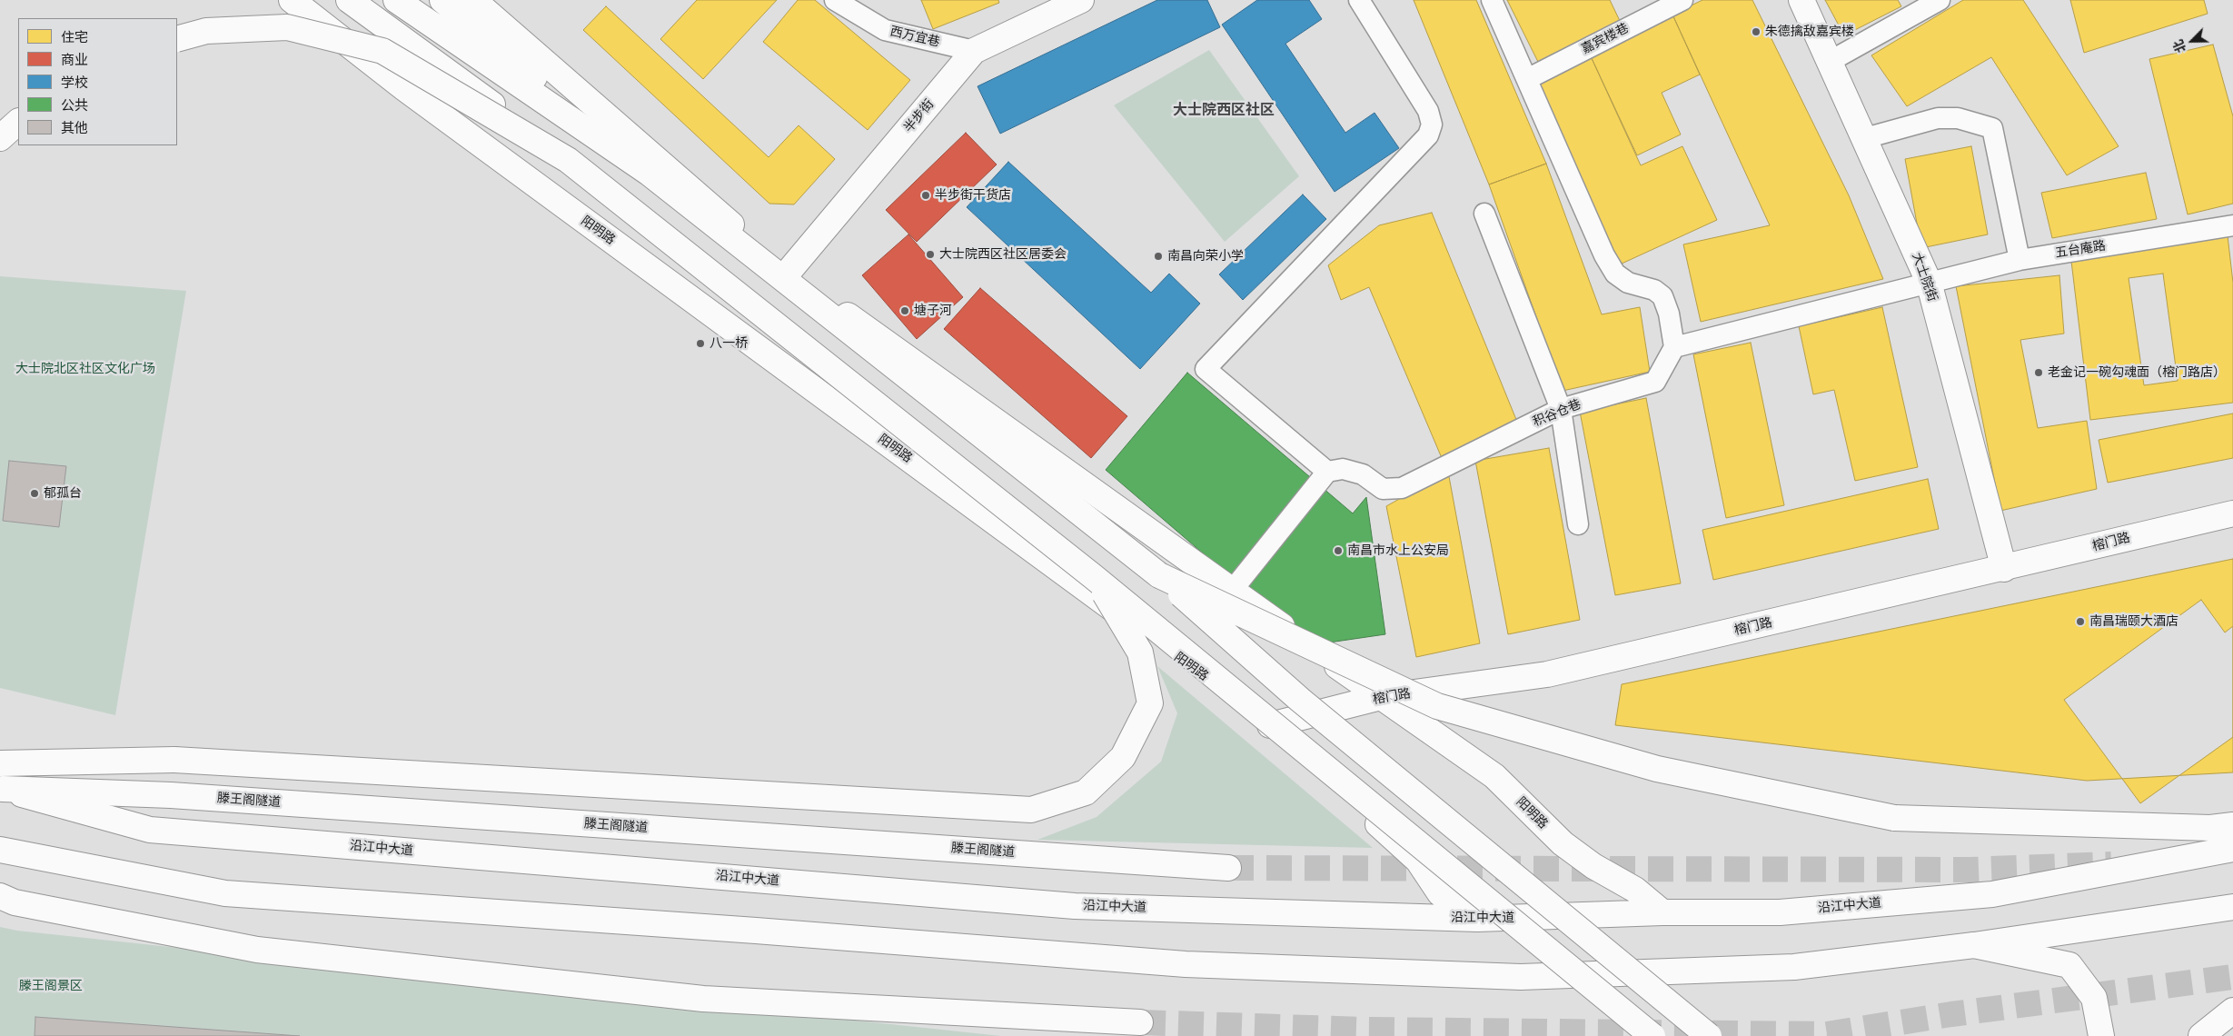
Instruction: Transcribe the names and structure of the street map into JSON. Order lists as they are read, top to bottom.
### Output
{
  "streets": {
    "main road": [
      "半步街",
      "阳明路",
      "大士院街",
      "榕门路",
      "滕王阁隧道",
      "沿江中大道"
    ],
    "lane": [
      "西万宜巷",
      "嘉宾楼巷",
      "五台庵路",
      "积谷仓巷"
    ]
  },
  "crossings": [
    ["西万宜巷", "半步街"],
    ["半步街", "阳明路"],
    ["阳明路", "榕门路"],
    ["阳明路", "沿江中大道"],
    ["五台庵路", "大士院街"],
    ["大士院街", "榕门路"],
    ["滕王阁隧道", "沿江中大道"]
  ],
  "districts": ["大士院西区社区"],
  "parks": ["大士院北区社区文化广场", "滕王阁景区"],
  "places": [
    "朱德擒敌嘉宾楼",
    "半步街干货店",
    "大士院西区社区居委会",
    "南昌向荣小学",
    "塘子河",
    "八一桥",
    "老金记一碗勾魂面（榕门路店）",
    "郁孤台",
    "南昌市水上公安局",
    "南昌瑞颐大酒店"
  ],
  "legend": [
    "住宅",
    "商业",
    "学校",
    "公共",
    "其他"
  ],
  "north": "bottom left"
}
